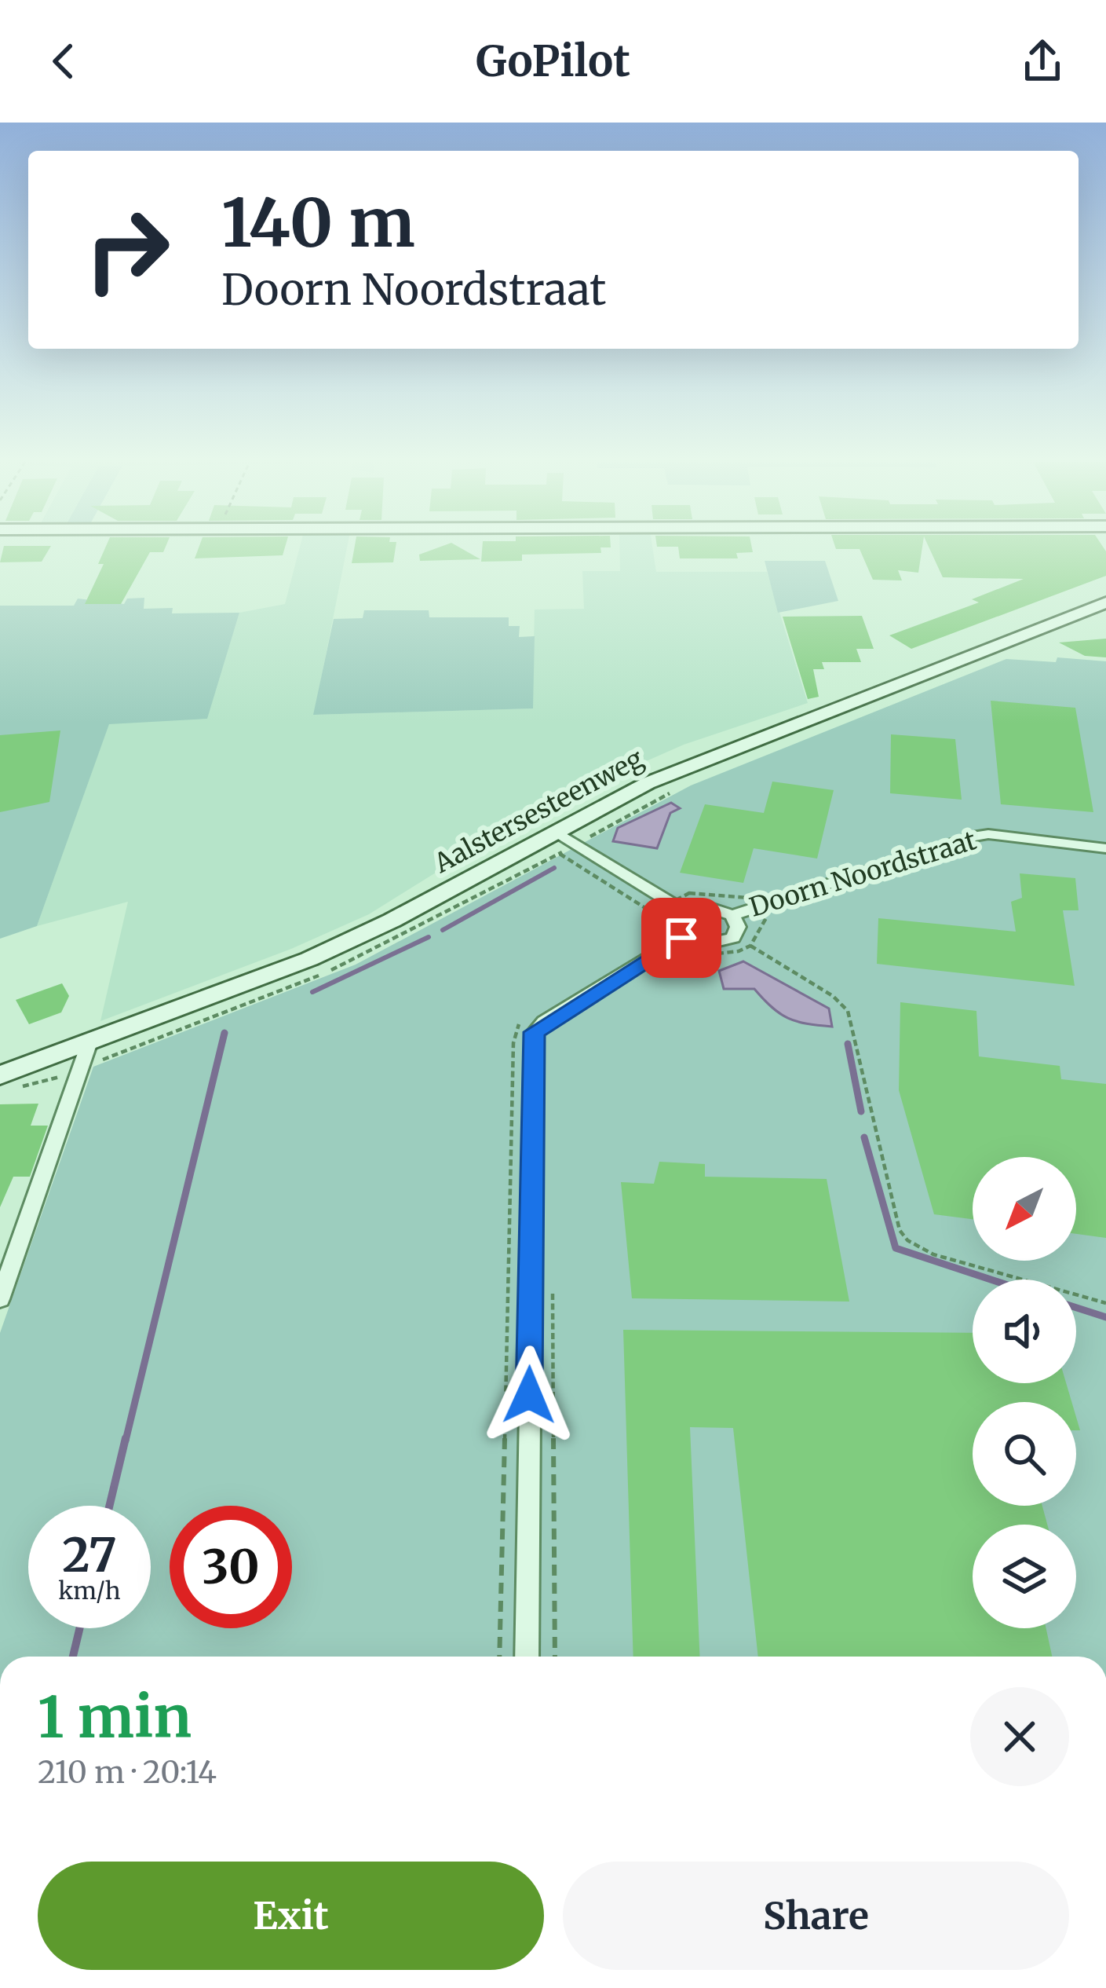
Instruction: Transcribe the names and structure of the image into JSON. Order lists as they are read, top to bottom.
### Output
{
  "streets": {
    "main road": ["Aalstersesteenweg"],
    "street": ["Doorn Noordstraat"]
  },
  "north": "bottom left",
  "page": {
    "header": "GoPilot",
    "turn": ["140 m", "Doorn Noordstraat"],
    "speed": "27 km/h",
    "limit": "30",
    "heading": ["1 min", "210 m · 20:14"],
    "buttons": ["Exit", "Share"]
  }
}
